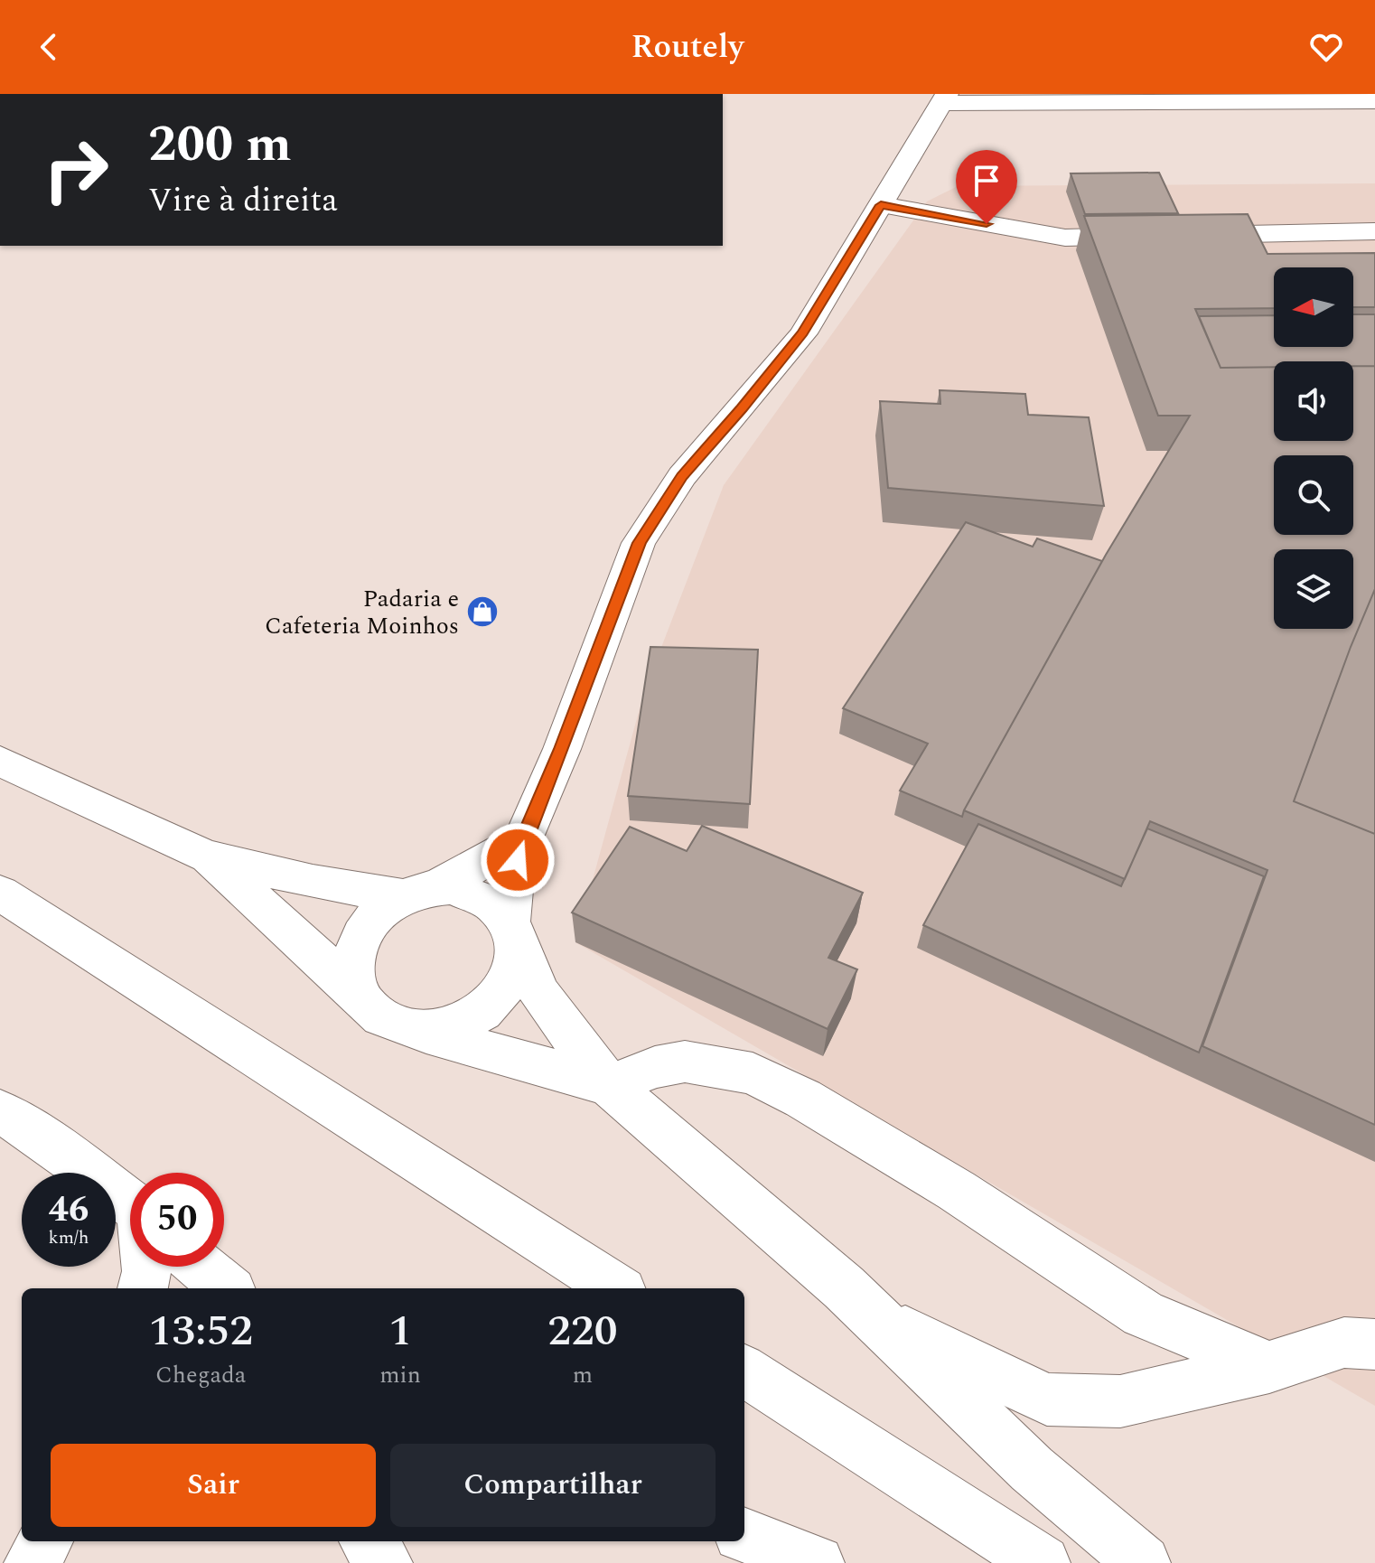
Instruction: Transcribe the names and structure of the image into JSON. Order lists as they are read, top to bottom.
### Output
{
  "places": {
    "shop": ["Padaria e Cafeteria Moinhos"]
  },
  "north": "left",
  "page": {
    "header": "Routely",
    "turn": ["200 m", "Vire à direita"],
    "speed": "46 km/h",
    "limit": "50",
    "eta": [
      "13:52",
      "Chegada",
      "1",
      "min",
      "220",
      "m"
    ],
    "buttons": ["Sair", "Compartilhar"]
  }
}
